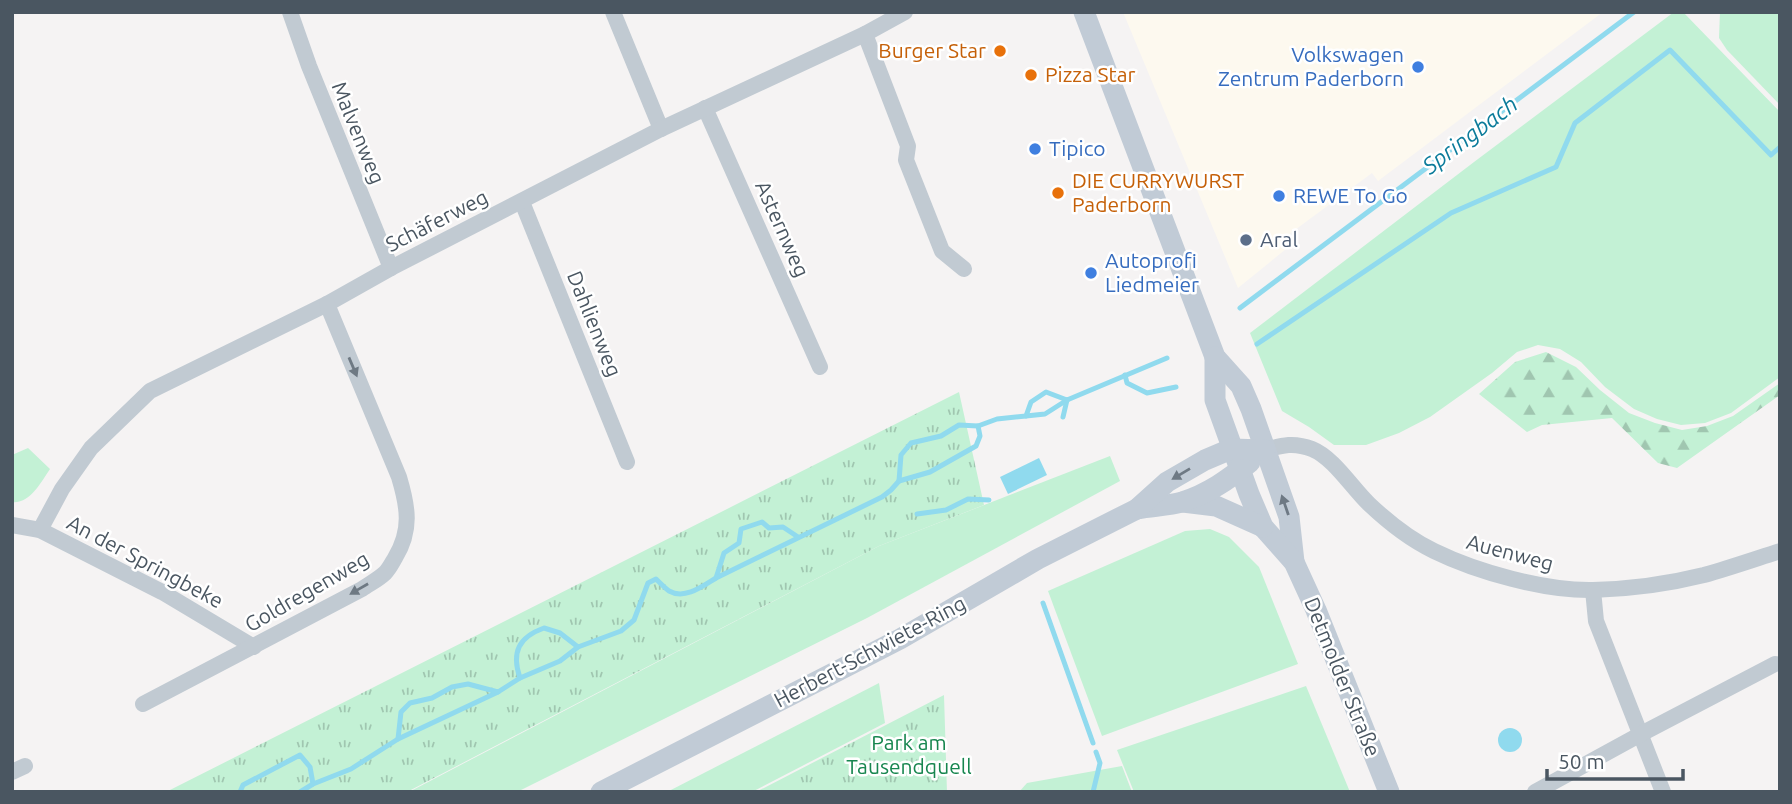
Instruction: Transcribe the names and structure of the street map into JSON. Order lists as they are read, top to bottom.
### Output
{
  "streets": {
    "main road": ["Herbert-Schwiete-Ring", "Detmolder Straße"],
    "street": [
      "Malvenweg",
      "Schäferweg",
      "Asternweg",
      "Dahlienweg",
      "Auenweg",
      "An der Springbeke",
      "Goldregenweg"
    ]
  },
  "crossings": [
    ["Malvenweg", "Schäferweg"],
    ["Schäferweg", "Asternweg"],
    ["Schäferweg", "Dahlienweg"],
    ["Schäferweg", "An der Springbeke"],
    ["Schäferweg", "Goldregenweg"],
    ["Auenweg", "Herbert-Schwiete-Ring"],
    ["Auenweg", "Detmolder Straße"],
    ["An der Springbeke", "Goldregenweg"],
    ["Herbert-Schwiete-Ring", "Detmolder Straße"]
  ],
  "water": ["Springbach"],
  "parks": ["Park am Tausendquell"],
  "places": [
    "Burger Star",
    "Volkswagen Zentrum Paderborn",
    "Pizza Star",
    "Tipico",
    "DIE CURRYWURST Paderborn",
    "REWE To Go",
    "Aral",
    "Autoprofi Liedmeier"
  ],
  "scale_bar": "50 m"
}
